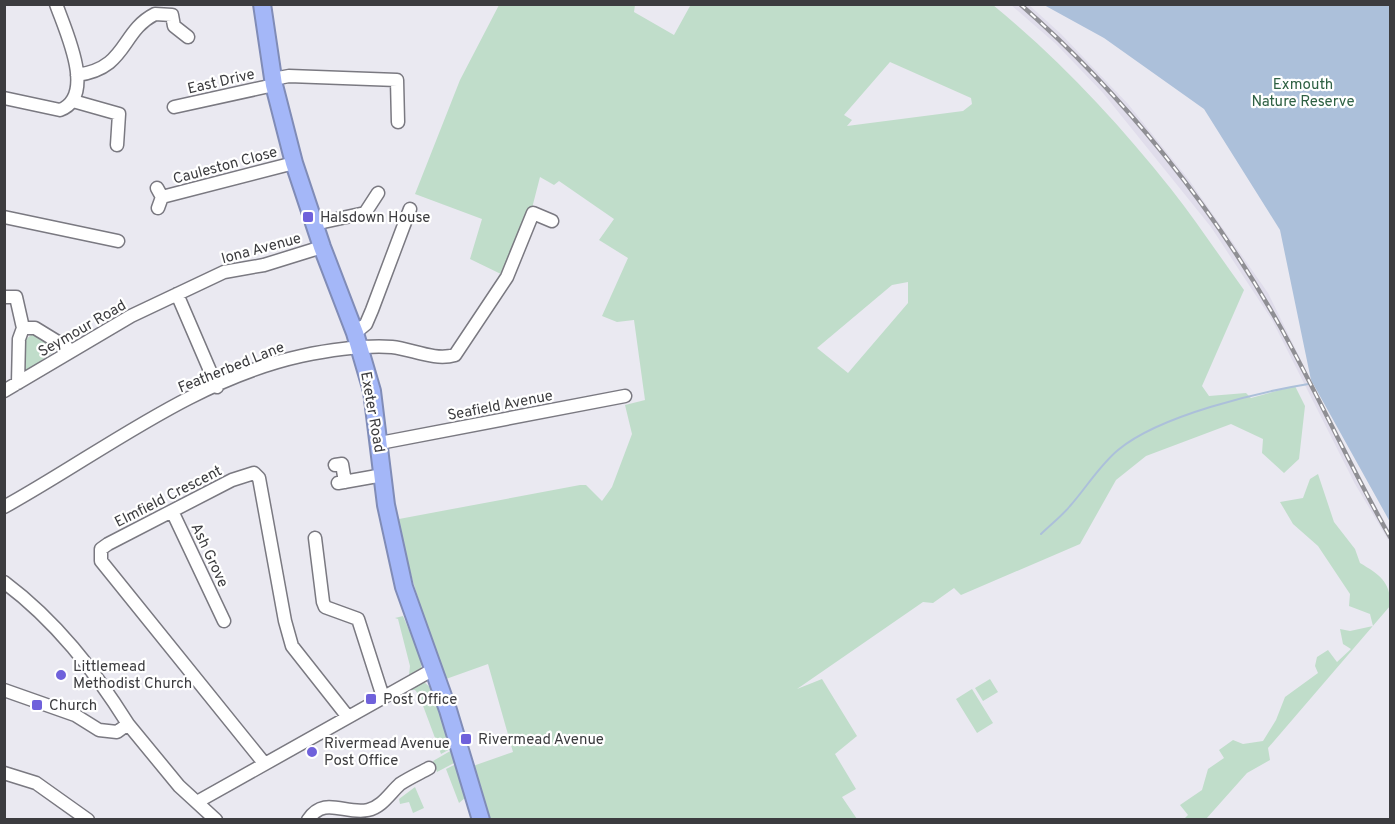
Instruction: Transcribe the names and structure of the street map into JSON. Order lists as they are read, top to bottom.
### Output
{
  "streets": {
    "highway": ["Exeter Road"],
    "street": [
      "East Drive",
      "Cauleston Close",
      "Iona Avenue",
      "Seymour Road",
      "Featherbed Lane",
      "Seafield Avenue",
      "Elmfield Crescent",
      "Ash Grove"
    ]
  },
  "crossings": [
    ["East Drive", "Exeter Road"],
    ["Cauleston Close", "Exeter Road"],
    ["Iona Avenue", "Seymour Road"],
    ["Iona Avenue", "Exeter Road"],
    ["Featherbed Lane", "Exeter Road"],
    ["Seafield Avenue", "Exeter Road"],
    ["Elmfield Crescent", "Ash Grove"]
  ],
  "parks": ["Exmouth Nature Reserve"],
  "places": {
    "transit": [
      "Halsdown House",
      "Post Office",
      "Church",
      "Rivermead Avenue"
    ],
    "other": ["Littlemead Methodist Church", "Rivermead Avenue Post Office"]
  }
}
